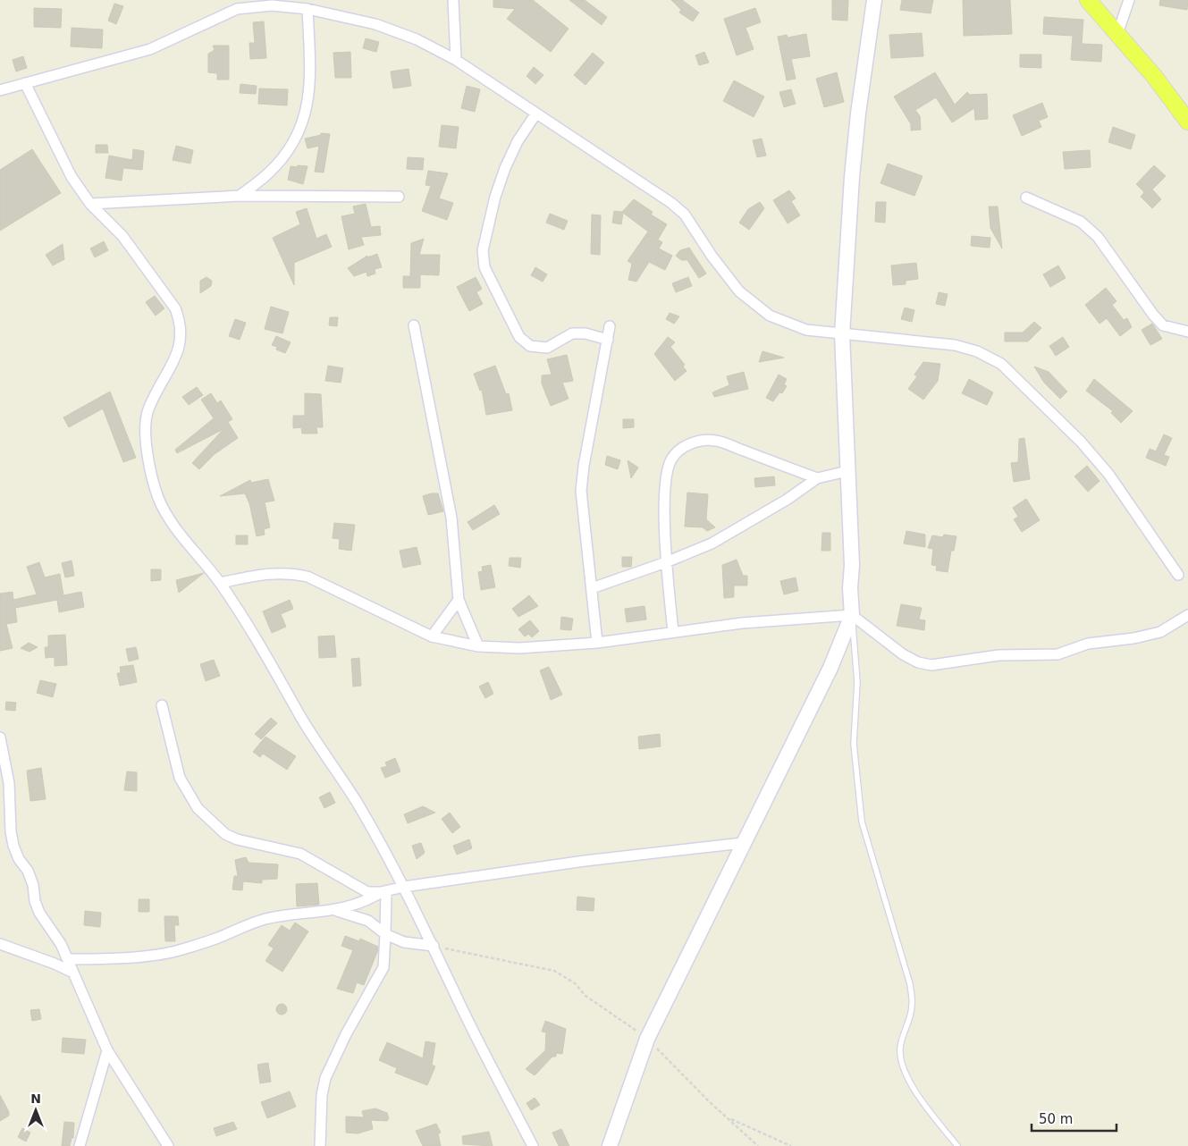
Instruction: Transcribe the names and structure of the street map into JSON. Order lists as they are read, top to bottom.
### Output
{
  "scale_bar": "50 m",
  "north": "top"
}
